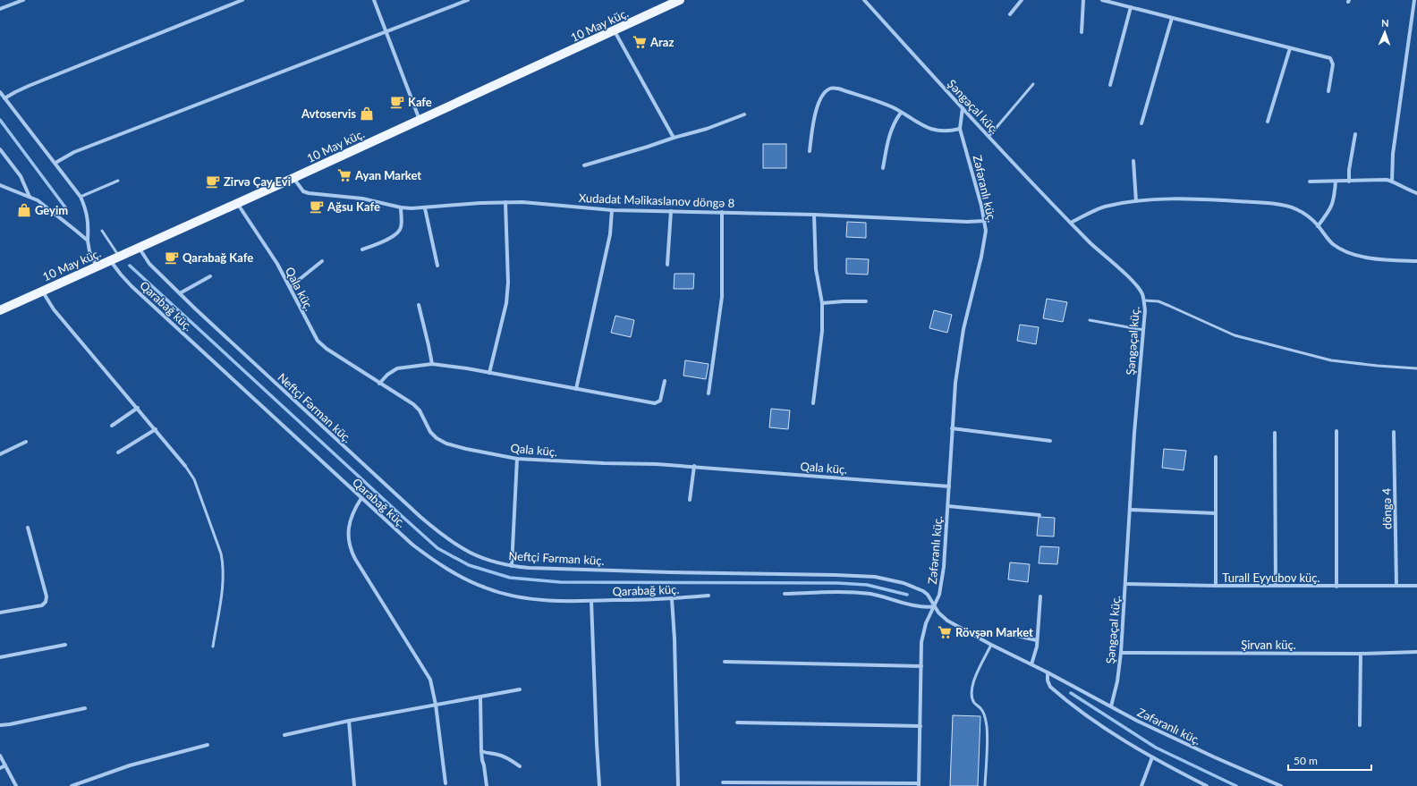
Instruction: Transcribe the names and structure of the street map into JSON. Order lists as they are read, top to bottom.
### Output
{
  "streets": {
    "main road": ["10 May küç."],
    "street": [
      "Şəngəçal küç.",
      "Zəfəranlı küç.",
      "Xudadat Məlikaslanov döngə 8",
      "Qala küç.",
      "Qarabağ küç.",
      "Neftçi Fərman küç.",
      "döngə 4",
      "Turall Eyyubov küç.",
      "Şirvan küç."
    ]
  },
  "crossings": [
    ["10 May küç.", "Xudadat Məlikaslanov döngə 8"],
    ["10 May küç.", "Qala küç."],
    ["10 May küç.", "Qarabağ küç."],
    ["10 May küç.", "Neftçi Fərman küç."],
    ["Şəngəçal küç.", "Zəfəranlı küç."],
    ["Şəngəçal küç.", "Turall Eyyubov küç."],
    ["Şəngəçal küç.", "Şirvan küç."],
    ["Zəfəranlı küç.", "Xudadat Məlikaslanov döngə 8"],
    ["Zəfəranlı küç.", "Qala küç."],
    ["Zəfəranlı küç.", "Neftçi Fərman küç."],
    ["döngə 4", "Turall Eyyubov küç."]
  ],
  "places": {
    "supermarket": ["Araz", "Ayan Market", "Rövşən Market"],
    "cafe": [
      "Kafe",
      "Zirvə Çay Evi",
      "Ağsu Kafe",
      "Qarabağ Kafe"
    ],
    "shop": ["Avtoservis", "Geyim"]
  },
  "scale_bar": "50 m",
  "north": "top"
}
